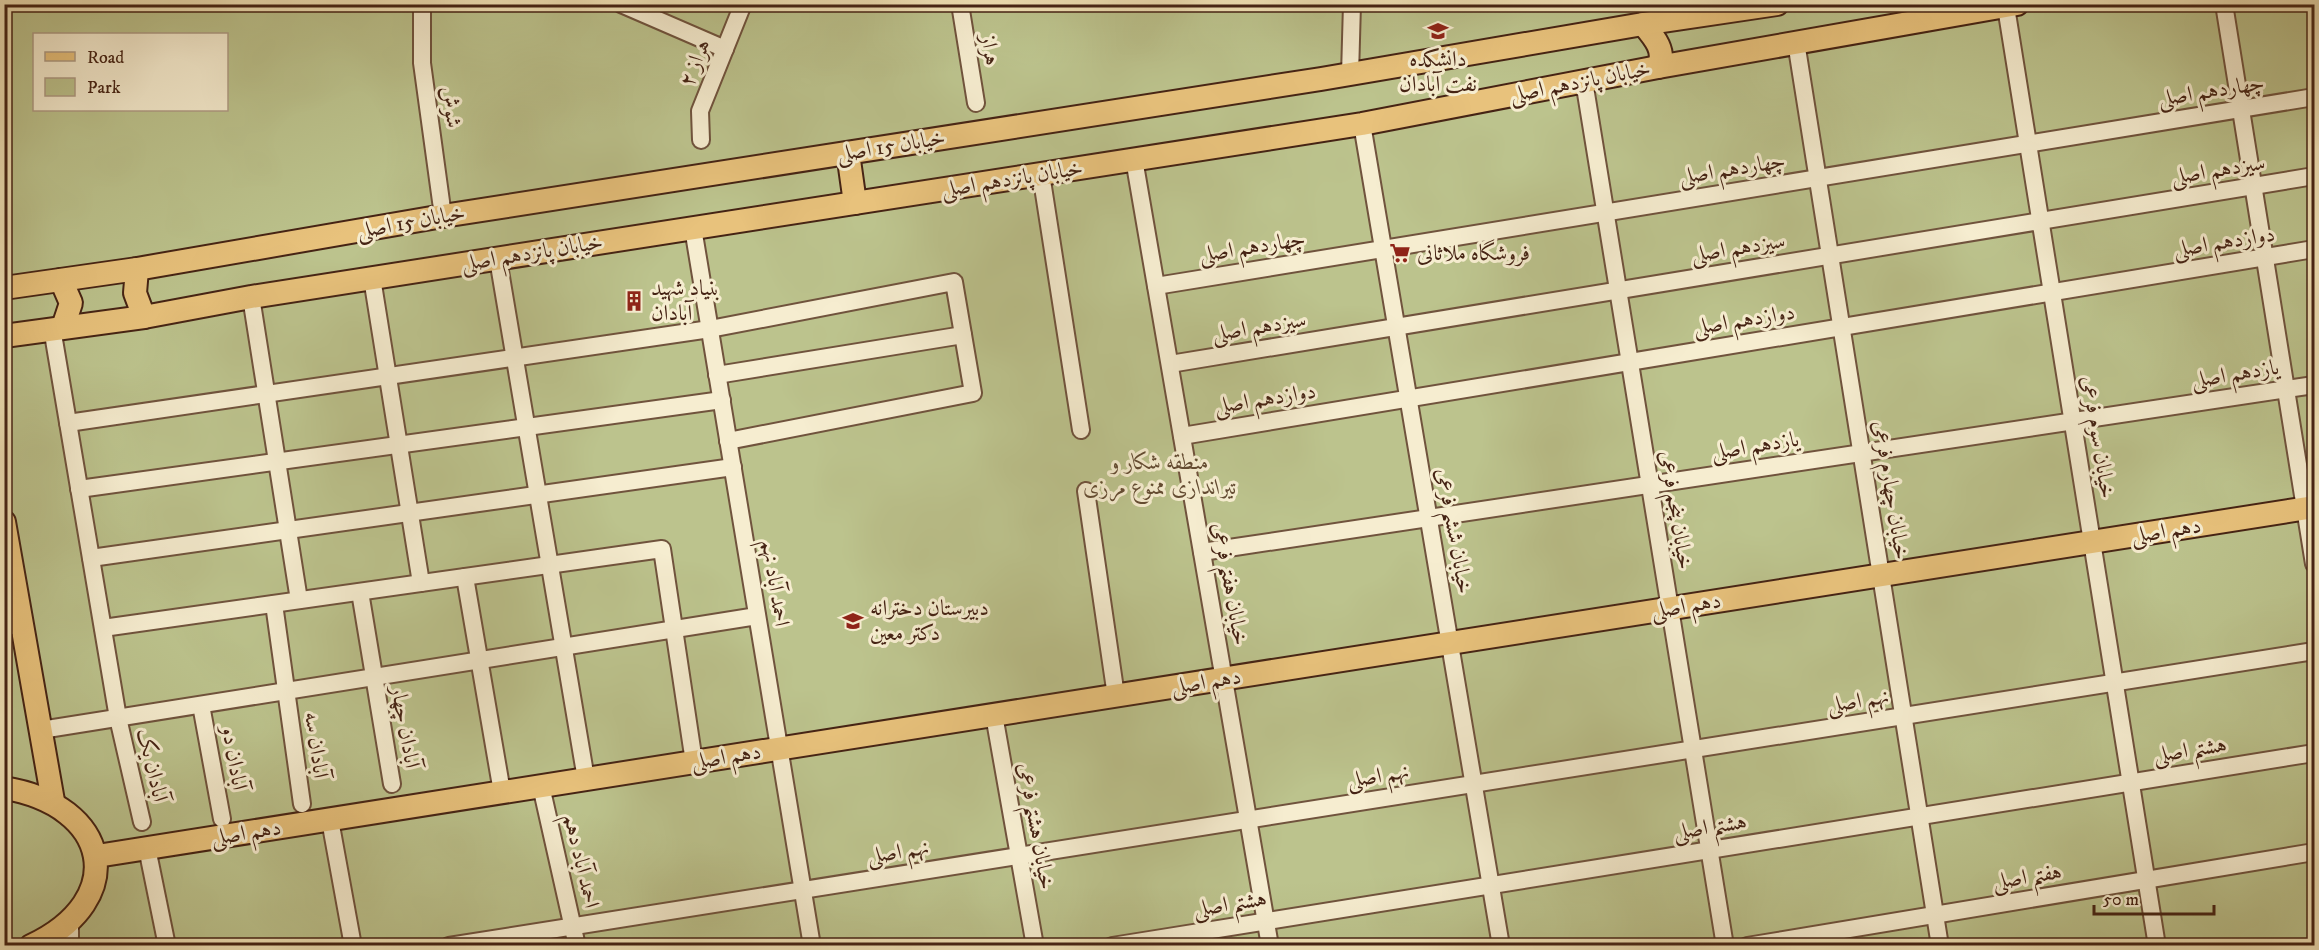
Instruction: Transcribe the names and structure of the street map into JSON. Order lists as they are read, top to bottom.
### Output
{
  "streets": {
    "main road": ["خیابان پانزدهم اصلی", "خیابان 15 اصلی", "دهم اصلی"],
    "street": [
      "هراز",
      "هراز ۲",
      "چهاردهم اصلی",
      "شوش",
      "سیزدهم اصلی",
      "دوازدهم اصلی",
      "یازدهم اصلی",
      "خیابان سوم فرعی",
      "خیابان چهارم فرعی",
      "خیابان پنجم فرعی",
      "خیابان ششم فرعی",
      "احمد آباد نهم",
      "خیابان هفتم فرعی",
      "نهم اصلی",
      "آبادان چهار",
      "آبادان سه",
      "هشتم اصلی",
      "آبادان دو",
      "آبادان یک",
      "خیابان هشتم فرعی",
      "احمد آباد دهم",
      "هفتم اصلی"
    ]
  },
  "crossings": [
    ["خیابان پانزدهم اصلی", "خیابان سوم فرعی"],
    ["خیابان پانزدهم اصلی", "خیابان چهارم فرعی"],
    ["خیابان پانزدهم اصلی", "خیابان پنجم فرعی"],
    ["خیابان پانزدهم اصلی", "خیابان ششم فرعی"],
    ["خیابان پانزدهم اصلی", "احمد آباد نهم"],
    ["خیابان پانزدهم اصلی", "خیابان هفتم فرعی"],
    ["خیابان پانزدهم اصلی", "آبادان یک"],
    ["چهاردهم اصلی", "خیابان سوم فرعی"],
    ["چهاردهم اصلی", "خیابان چهارم فرعی"],
    ["چهاردهم اصلی", "خیابان پنجم فرعی"],
    ["چهاردهم اصلی", "خیابان ششم فرعی"],
    ["چهاردهم اصلی", "خیابان هفتم فرعی"],
    ["شوش", "خیابان 15 اصلی"],
    ["سیزدهم اصلی", "خیابان سوم فرعی"],
    ["سیزدهم اصلی", "خیابان چهارم فرعی"],
    ["سیزدهم اصلی", "خیابان پنجم فرعی"],
    ["سیزدهم اصلی", "خیابان ششم فرعی"],
    ["سیزدهم اصلی", "خیابان هفتم فرعی"],
    ["دوازدهم اصلی", "خیابان سوم فرعی"],
    ["دوازدهم اصلی", "خیابان چهارم فرعی"],
    ["دوازدهم اصلی", "خیابان پنجم فرعی"],
    ["دوازدهم اصلی", "خیابان ششم فرعی"],
    ["دوازدهم اصلی", "خیابان هفتم فرعی"],
    ["یازدهم اصلی", "خیابان سوم فرعی"],
    ["یازدهم اصلی", "خیابان چهارم فرعی"],
    ["یازدهم اصلی", "خیابان پنجم فرعی"],
    ["یازدهم اصلی", "خیابان ششم فرعی"],
    ["یازدهم اصلی", "خیابان هفتم فرعی"],
    ["خیابان سوم فرعی", "دهم اصلی"],
    ["خیابان سوم فرعی", "نهم اصلی"],
    ["خیابان سوم فرعی", "هشتم اصلی"],
    ["خیابان سوم فرعی", "هفتم اصلی"],
    ["خیابان چهارم فرعی", "دهم اصلی"],
    ["خیابان چهارم فرعی", "نهم اصلی"],
    ["خیابان چهارم فرعی", "هشتم اصلی"],
    ["خیابان چهارم فرعی", "هفتم اصلی"],
    ["خیابان پنجم فرعی", "دهم اصلی"],
    ["خیابان پنجم فرعی", "نهم اصلی"],
    ["خیابان پنجم فرعی", "هشتم اصلی"],
    ["خیابان ششم فرعی", "دهم اصلی"],
    ["خیابان ششم فرعی", "نهم اصلی"],
    ["خیابان ششم فرعی", "هشتم اصلی"],
    ["دهم اصلی", "احمد آباد نهم"],
    ["دهم اصلی", "خیابان هفتم فرعی"],
    ["دهم اصلی", "خیابان هشتم فرعی"],
    ["دهم اصلی", "احمد آباد دهم"],
    ["احمد آباد نهم", "نهم اصلی"],
    ["خیابان هفتم فرعی", "نهم اصلی"],
    ["خیابان هفتم فرعی", "هشتم اصلی"],
    ["نهم اصلی", "خیابان هشتم فرعی"],
    ["نهم اصلی", "احمد آباد دهم"]
  ],
  "parks": ["منطقه شکار و تیراندازی ممنوع مرزی"],
  "places": {
    "school or university": ["دانشکده نفت آبادان", "دبیرستان دخترانه دکتر معین"],
    "supermarket": ["فروشگاه ملاثانی"],
    "building": ["بنیاد شهید آبادان"]
  },
  "legend": ["Road", "Park"],
  "scale_bar": "50 m"
}
